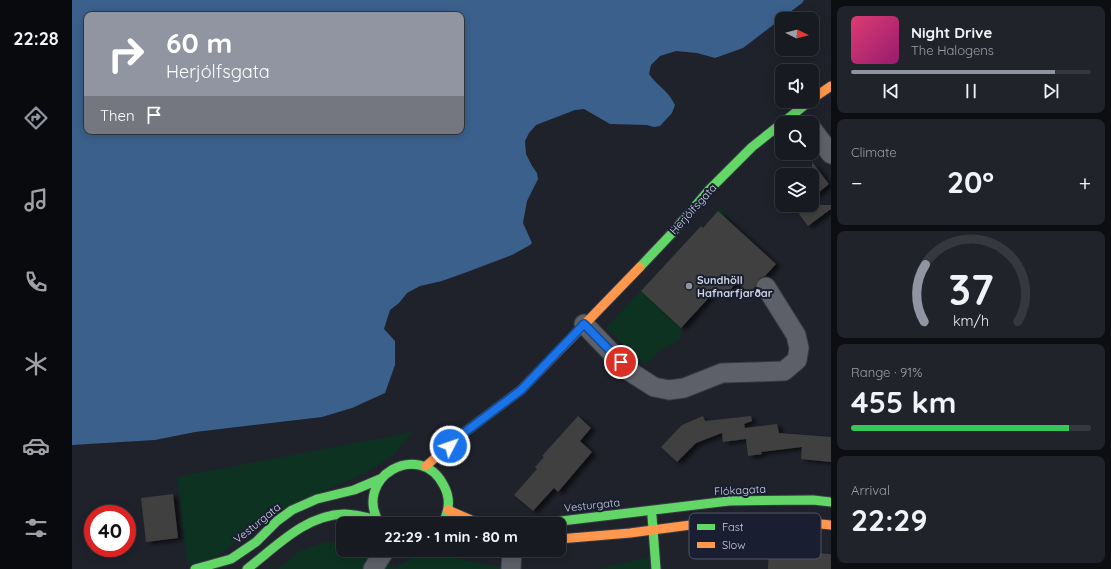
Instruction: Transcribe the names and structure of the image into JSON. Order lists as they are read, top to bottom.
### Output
{
  "streets": {
    "main road": ["Herjólfsgata", "Flókagata", "Vesturgata"]
  },
  "crossings": [
    ["Herjólfsgata", "Vesturgata"],
    ["Flókagata", "Vesturgata"]
  ],
  "places": ["Sundhöll Hafnarfjarðar"],
  "legend": ["Fast", "Slow"],
  "north": "right",
  "page": {
    "tabs": "22:28",
    "turn": ["60 m", "Herjólfsgata"],
    "song": ["Night Drive", "The Halogens"],
    "then": "Then",
    "tile": [
      "Climate",
      ["Range · 91%", "455 km"],
      ["Arrival", "22:29"]
    ],
    "heat": ["−", "20°", "+"],
    "limit": "40",
    "trip": "22:29 · 1 min · 80 m",
    "gauge": ["37", "km/h"]
  }
}
